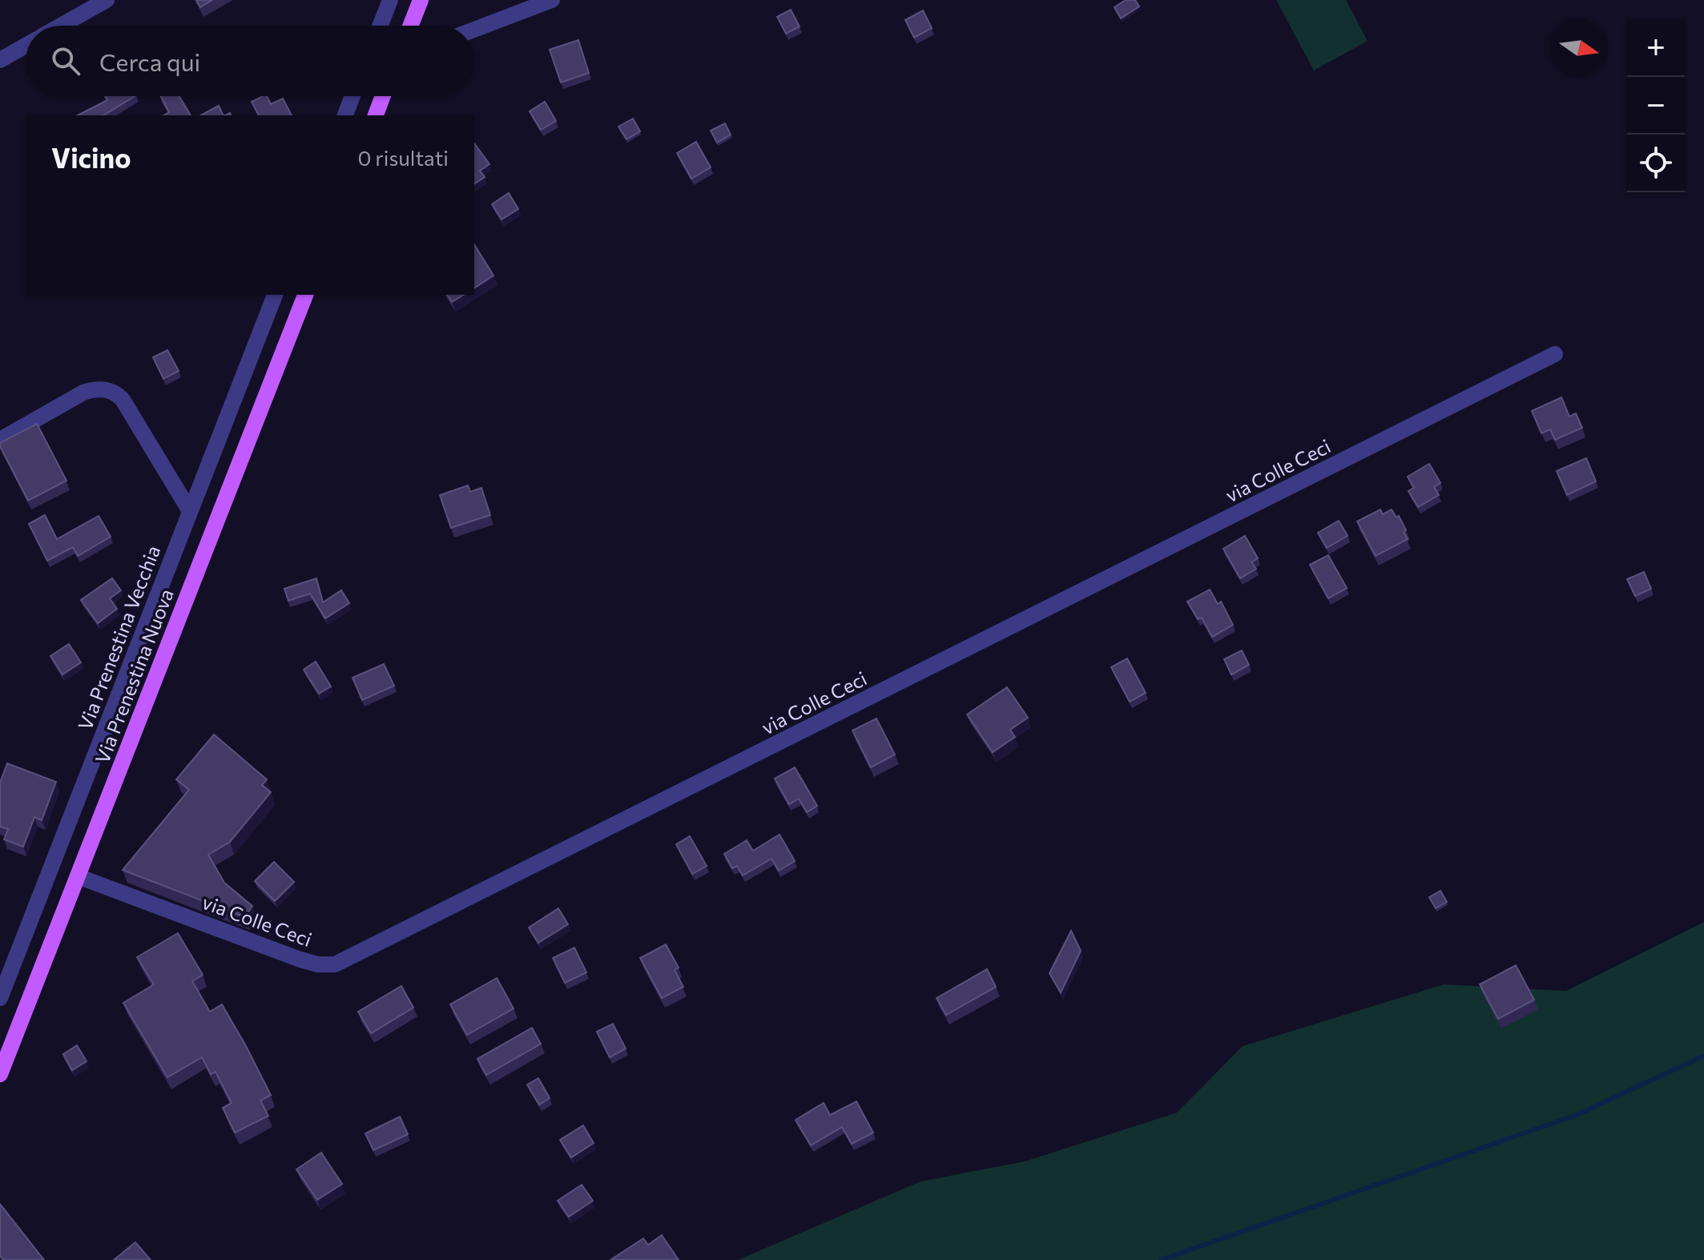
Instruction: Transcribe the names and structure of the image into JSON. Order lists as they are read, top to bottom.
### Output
{
  "streets": {
    "main road": ["Via Prenestina Nuova"],
    "street": ["via Colle Ceci", "Via Prenestina Vecchia"]
  },
  "crossings": [
    ["via Colle Ceci", "Via Prenestina Nuova"]
  ],
  "north": "right",
  "page": {
    "map_buttons": ["+", "−"],
    "search": "Cerca qui",
    "heading": ["Vicino", "0 risultati"]
  }
}
